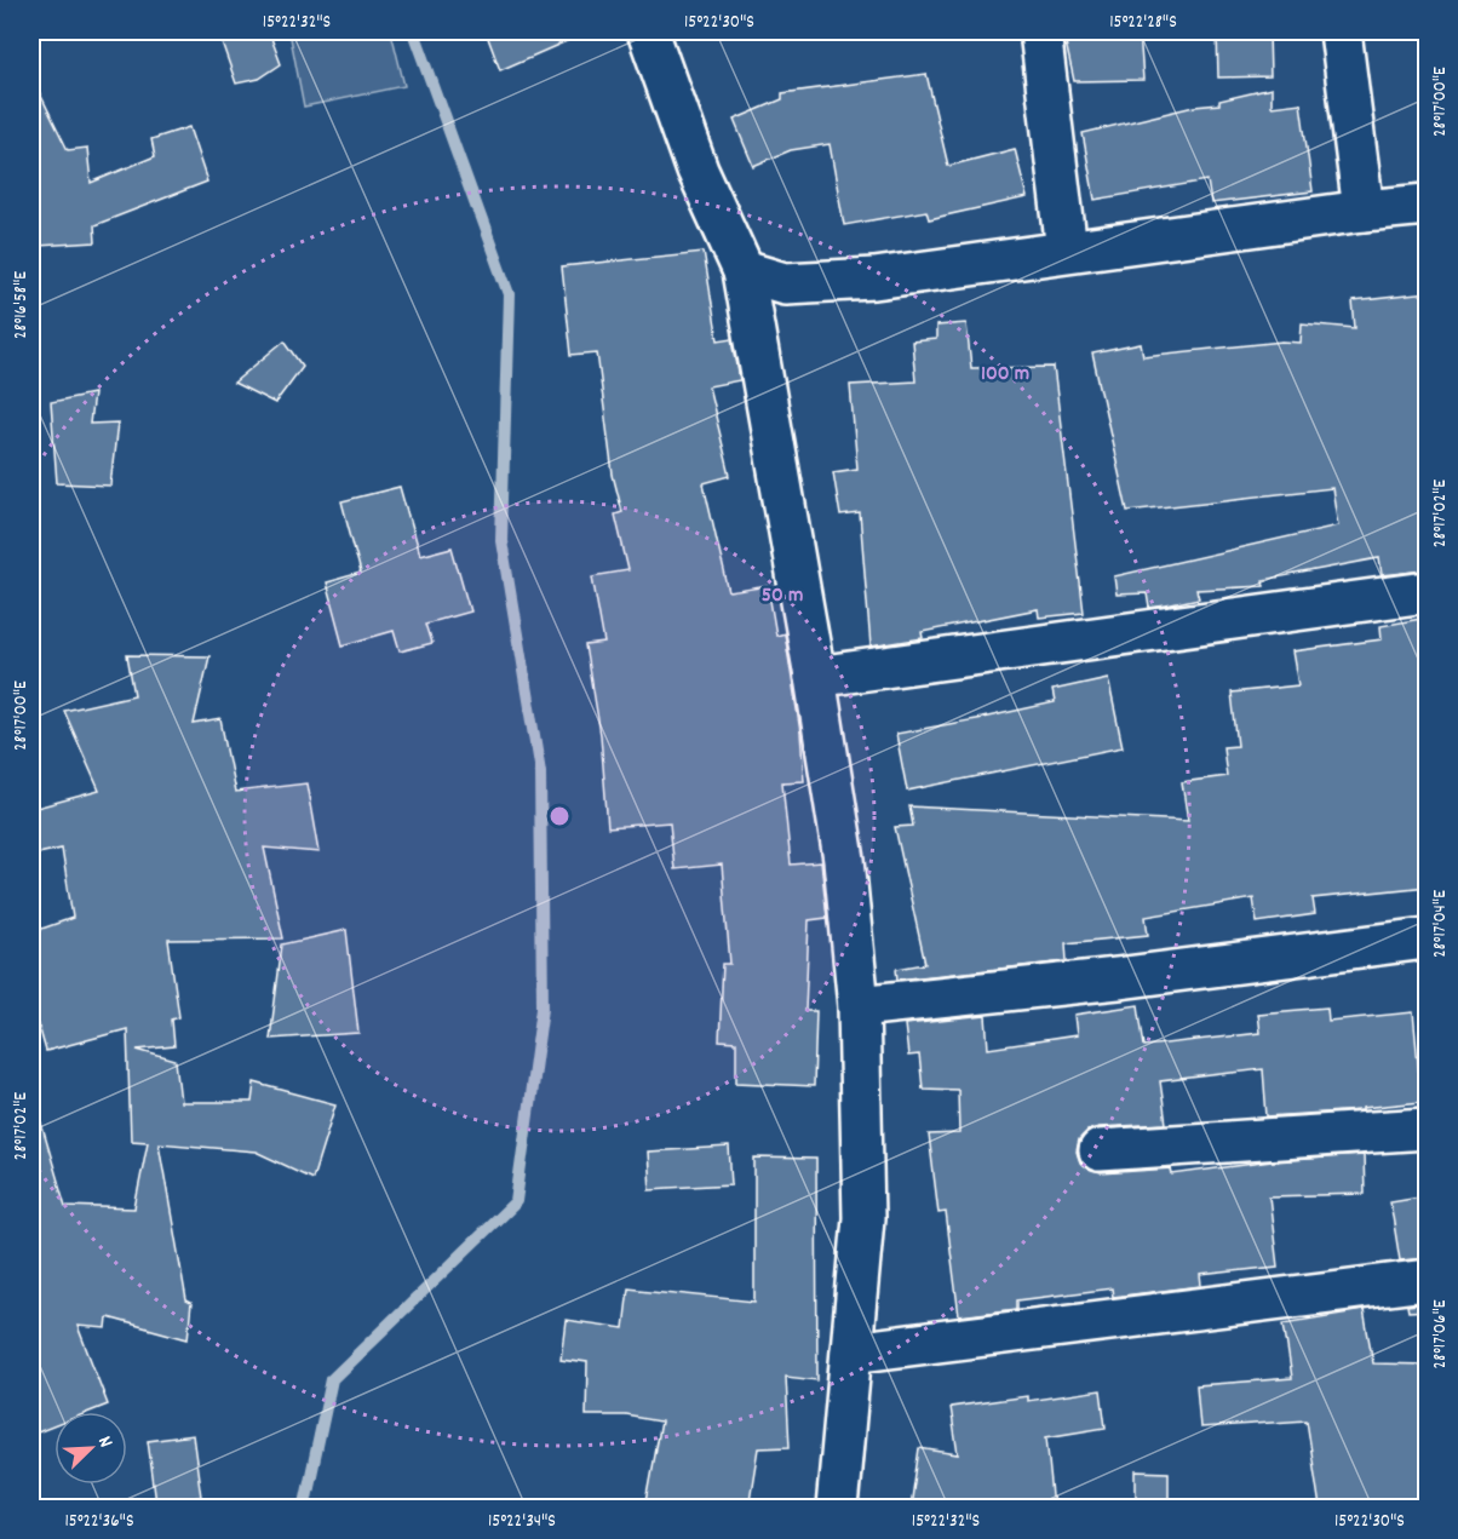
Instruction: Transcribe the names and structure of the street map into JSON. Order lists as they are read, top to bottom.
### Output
{
  "north": "top right",
  "coordinates": [
    "15°22'32\"S",
    "15°22'30\"S",
    "15°22'28\"S",
    "28°17'00\"E",
    "28°16'58\"E",
    "28°17'02\"E",
    "28°17'04\"E",
    "28°17'06\"E",
    "15°22'36\"S",
    "15°22'34\"S"
  ],
  "rings": ["100 m", "50 m"]
}
